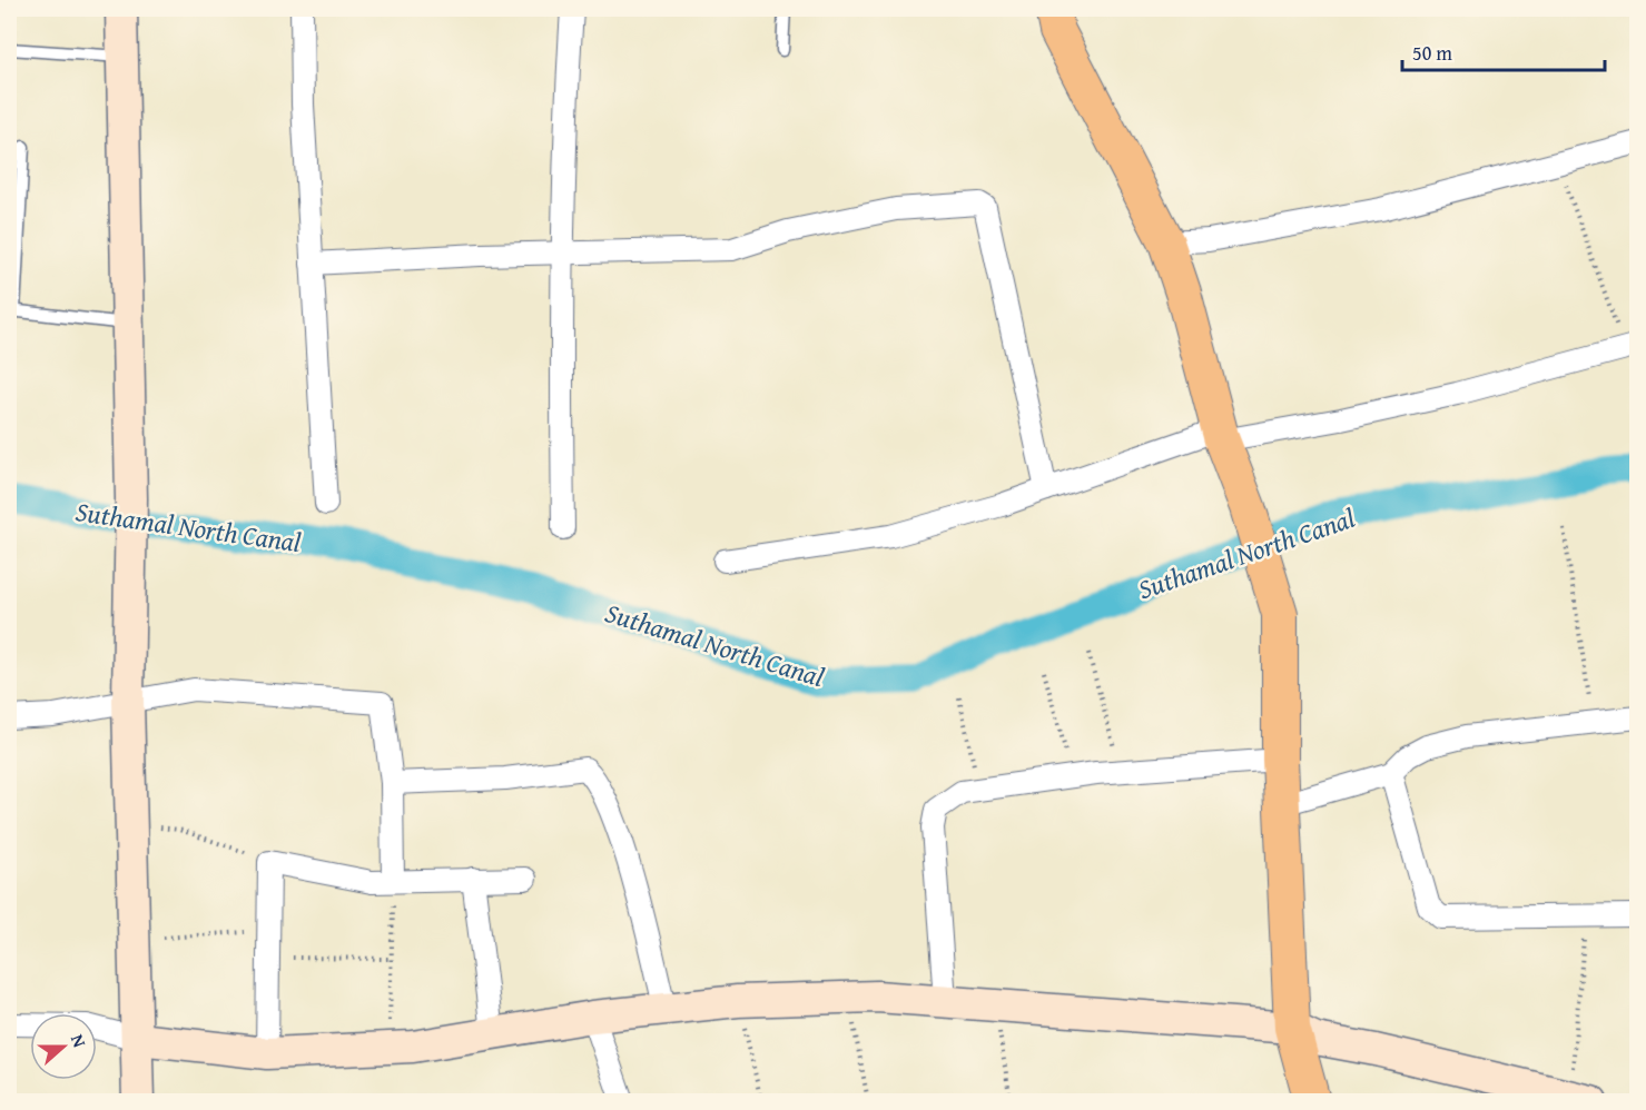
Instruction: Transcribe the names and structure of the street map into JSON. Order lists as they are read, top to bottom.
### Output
{
  "water": ["Suthamal North Canal"],
  "scale_bar": "50 m",
  "north": "right"
}
